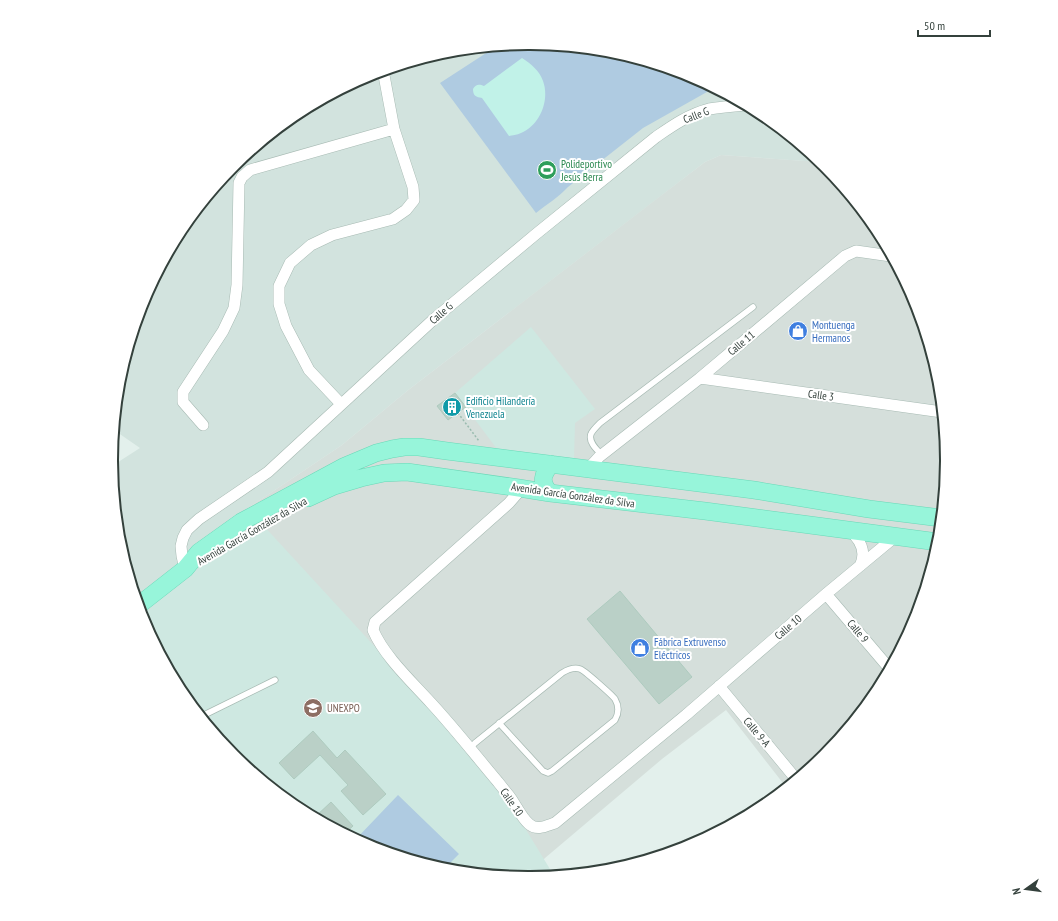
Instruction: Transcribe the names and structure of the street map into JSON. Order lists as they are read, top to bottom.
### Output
{
  "streets": {
    "main road": ["Avenida García González da Silva"],
    "street": [
      "Calle G",
      "Calle 11",
      "Calle 3",
      "Calle 10",
      "Calle 9",
      "Calle 9-A"
    ]
  },
  "crossings": [
    ["Calle G", "Avenida García González da Silva"],
    ["Calle 11", "Calle 3"],
    ["Calle 11", "Avenida García González da Silva"],
    ["Avenida García González da Silva", "Calle 10"],
    ["Calle 10", "Calle 9"],
    ["Calle 10", "Calle 9-A"]
  ],
  "places": {
    "sports": ["Polideportivo Jesús Berra"],
    "shop": ["Montuenga Hermanos", "Fábrica Extruvenso Eléctricos"],
    "building": ["Edificio Hilandería Venezuela"],
    "school or university": ["UNEXPO"]
  },
  "scale_bar": "50 m",
  "north": "left"
}
